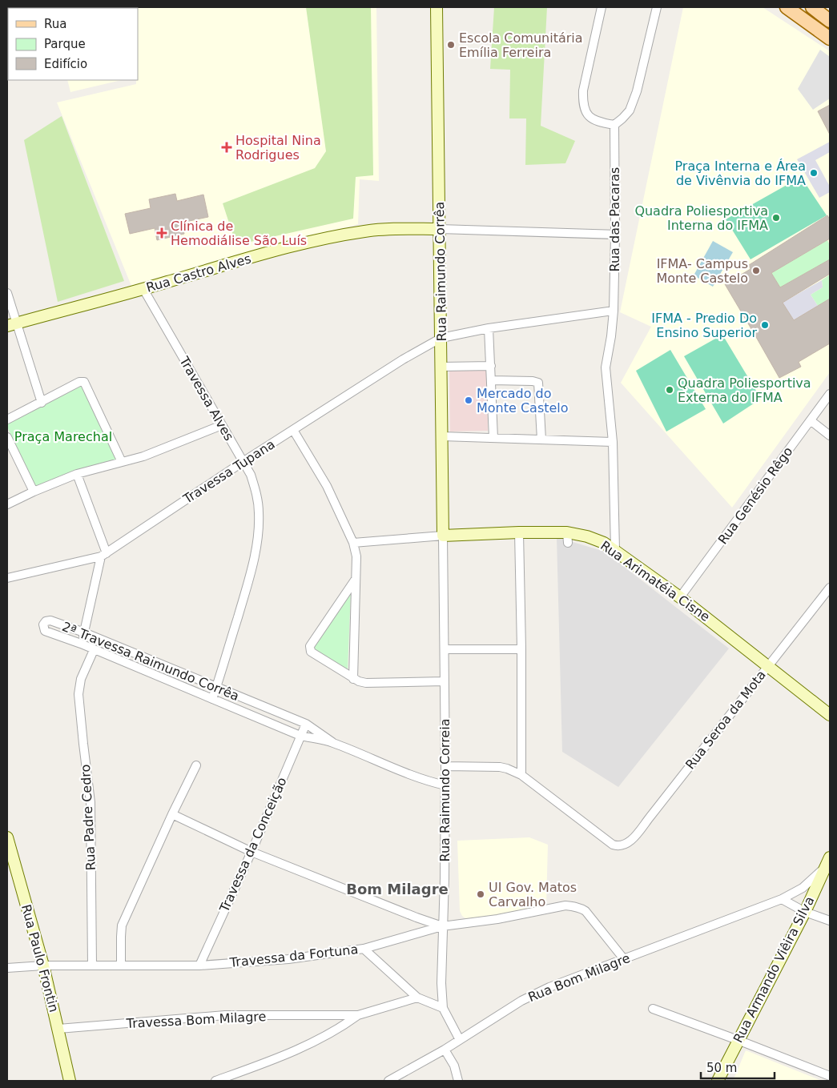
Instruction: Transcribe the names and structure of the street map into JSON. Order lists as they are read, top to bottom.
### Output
{
  "streets": {
    "street": [
      "Rua das Pacaras",
      "Rua Raimundo Corrêa",
      "Rua Castro Alves",
      "Travessa Alves",
      "Travessa Tupana",
      "Rua Genésio Rêgo",
      "Rua Arimatéia Cisne",
      "2ª Travessa Raimundo Corrêa",
      "Rua Seroa da Mota",
      "Rua Raimundo Correia",
      "Rua Padre Cedro",
      "Travessa da Conceição",
      "Travessa da Fortuna",
      "Rua Paulo Frontin",
      "Rua Armando Viêira Silva",
      "Rua Bom Milagre",
      "Travessa Bom Milagre"
    ]
  },
  "crossings": [
    ["Rua das Pacaras", "Travessa Tupana"],
    ["Rua das Pacaras", "Rua Arimatéia Cisne"],
    ["Rua Raimundo Corrêa", "Rua Castro Alves"],
    ["Rua Raimundo Corrêa", "Travessa Tupana"],
    ["Rua Raimundo Corrêa", "Rua Arimatéia Cisne"],
    ["Rua Raimundo Corrêa", "Rua Raimundo Correia"],
    ["Rua Castro Alves", "Travessa Alves"],
    ["Travessa Alves", "Travessa Tupana"],
    ["Travessa Alves", "2ª Travessa Raimundo Corrêa"],
    ["Rua Genésio Rêgo", "Rua Arimatéia Cisne"],
    ["Rua Arimatéia Cisne", "Rua Seroa da Mota"],
    ["Rua Arimatéia Cisne", "Rua Raimundo Correia"],
    ["2ª Travessa Raimundo Corrêa", "Rua Padre Cedro"],
    ["2ª Travessa Raimundo Corrêa", "Travessa da Conceição"],
    ["Rua Raimundo Correia", "Travessa da Fortuna"],
    ["Rua Raimundo Correia", "Rua Bom Milagre"],
    ["Rua Padre Cedro", "Travessa da Fortuna"],
    ["Travessa da Conceição", "Travessa da Fortuna"],
    ["Travessa da Fortuna", "Rua Paulo Frontin"],
    ["Travessa da Fortuna", "Rua Bom Milagre"],
    ["Rua Paulo Frontin", "Travessa Bom Milagre"],
    ["Rua Armando Viêira Silva", "Rua Bom Milagre"]
  ],
  "districts": ["Bom Milagre"],
  "parks": ["Praça Marechal"],
  "places": {
    "other": [
      "Escola Comunitária Emília Ferreira",
      "Praça Interna e Área de Vivênvia do IFMA",
      "Quadra Poliesportiva Interna do IFMA",
      "IFMA- Campus Monte Castelo",
      "IFMA - Predio Do Ensino Superior",
      "Quadra Poliesportiva Externa do IFMA",
      "Mercado do Monte Castelo",
      "UI Gov. Matos Carvalho"
    ],
    "health": ["Hospital Nina Rodrigues", "Clínica de Hemodiálise São Luís"]
  },
  "legend": ["Rua", "Parque", "Edifício"],
  "scale_bar": "50 m"
}
